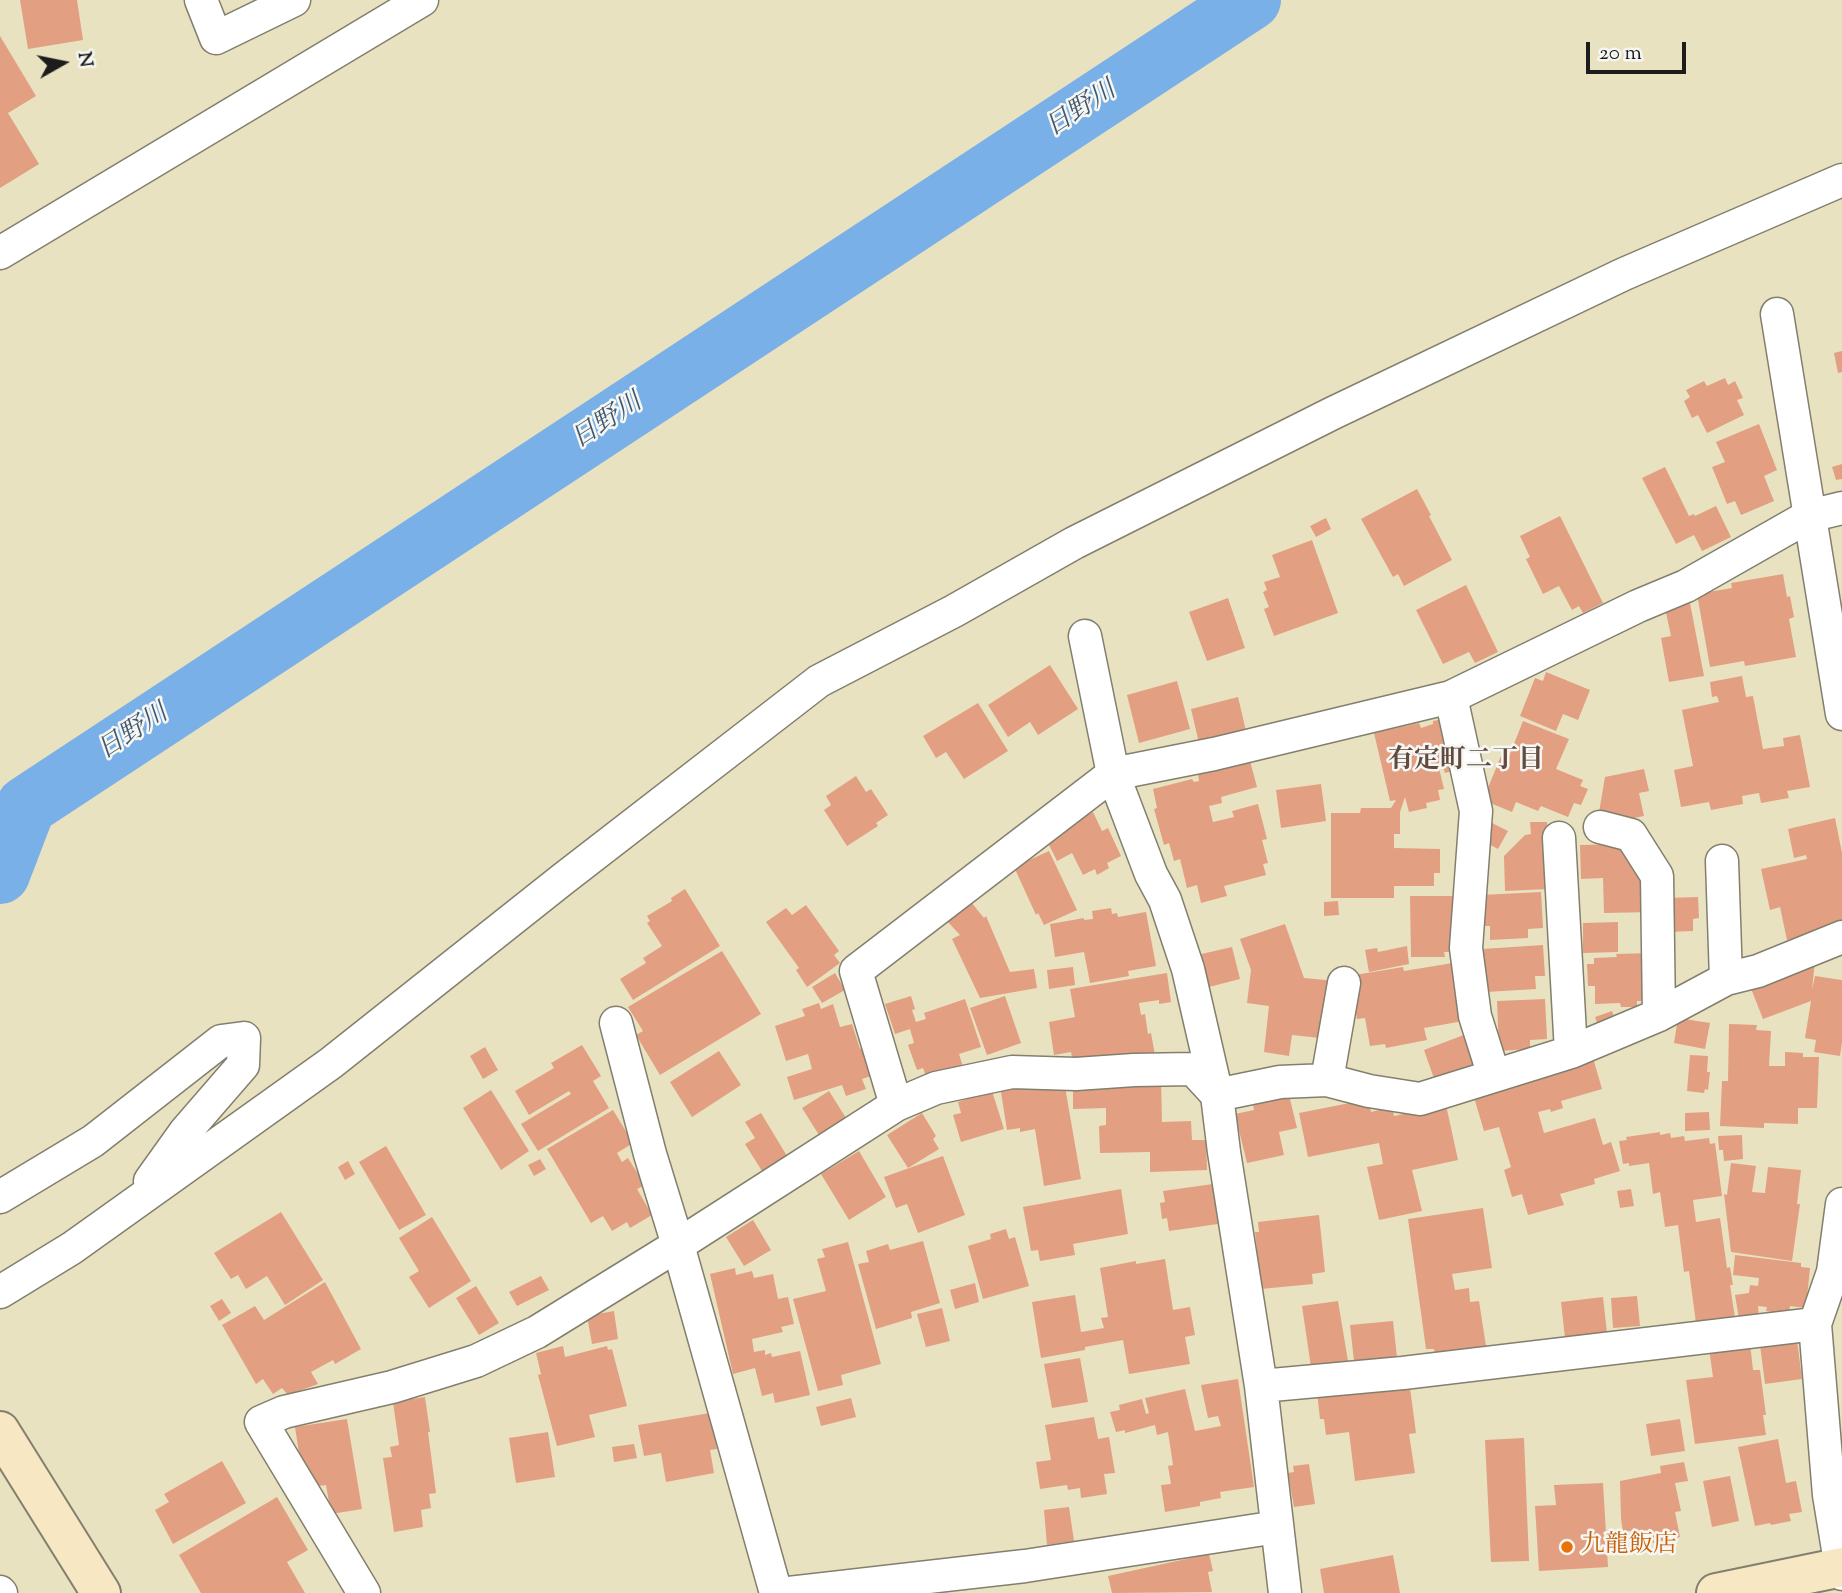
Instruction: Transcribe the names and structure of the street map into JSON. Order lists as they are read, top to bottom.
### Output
{
  "districts": ["有定町二丁目"],
  "water": ["日野川"],
  "places": ["九龍飯店"],
  "scale_bar": "20 m",
  "north": "right"
}
